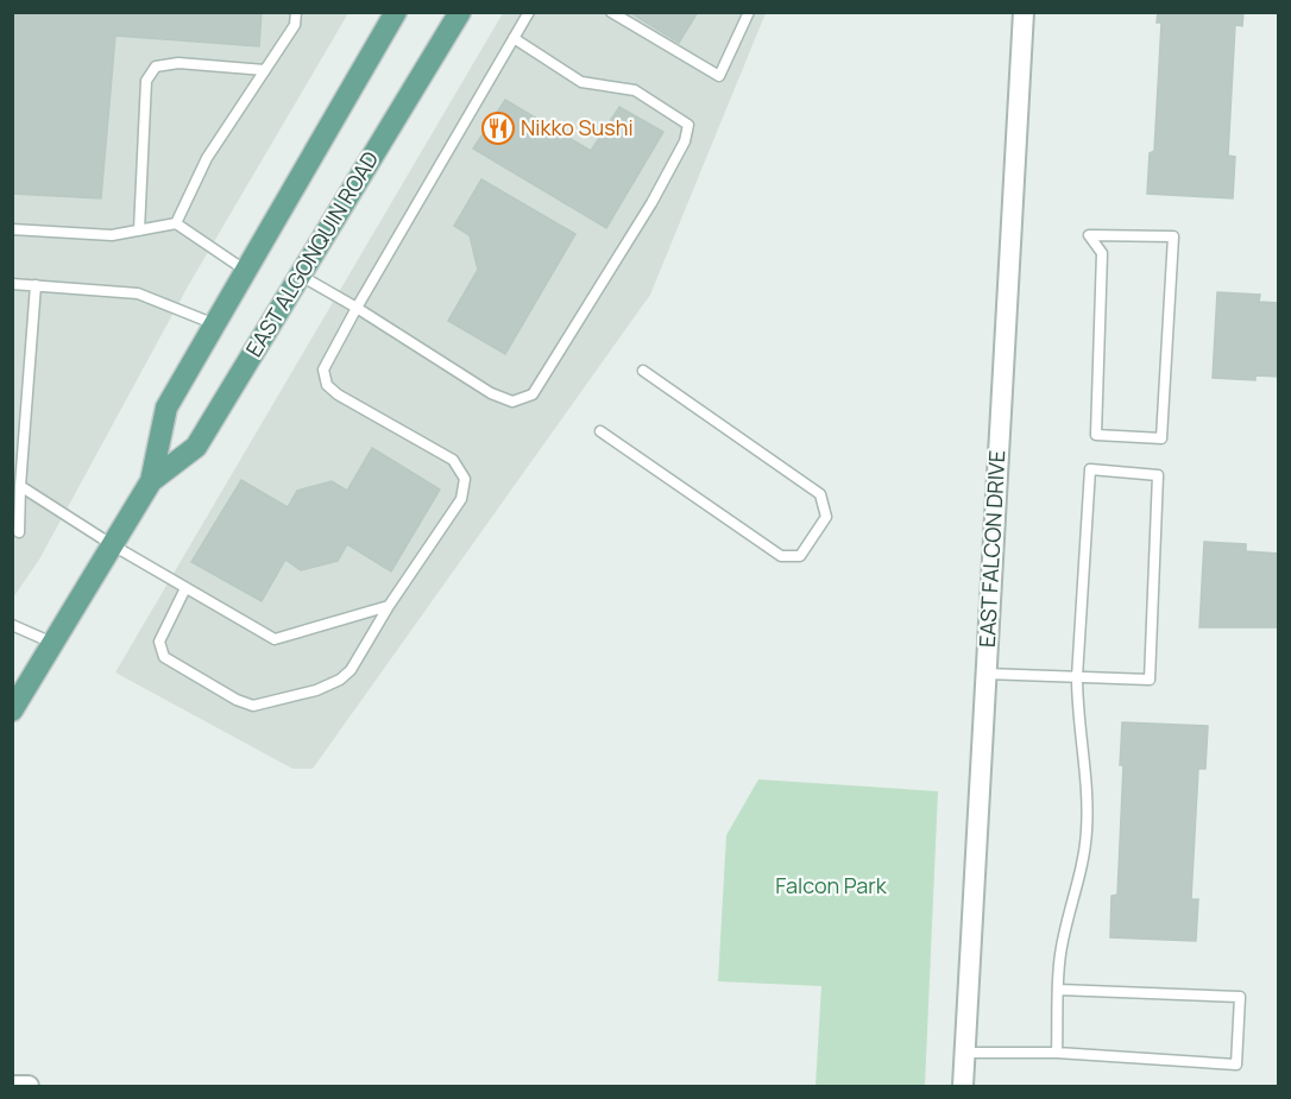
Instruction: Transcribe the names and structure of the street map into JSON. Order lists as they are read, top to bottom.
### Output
{
  "streets": {
    "main road": ["EAST ALGONQUIN ROAD"],
    "street": ["EAST FALCON DRIVE"]
  },
  "parks": ["Falcon Park"],
  "places": {
    "restaurant": ["Nikko Sushi"]
  }
}
